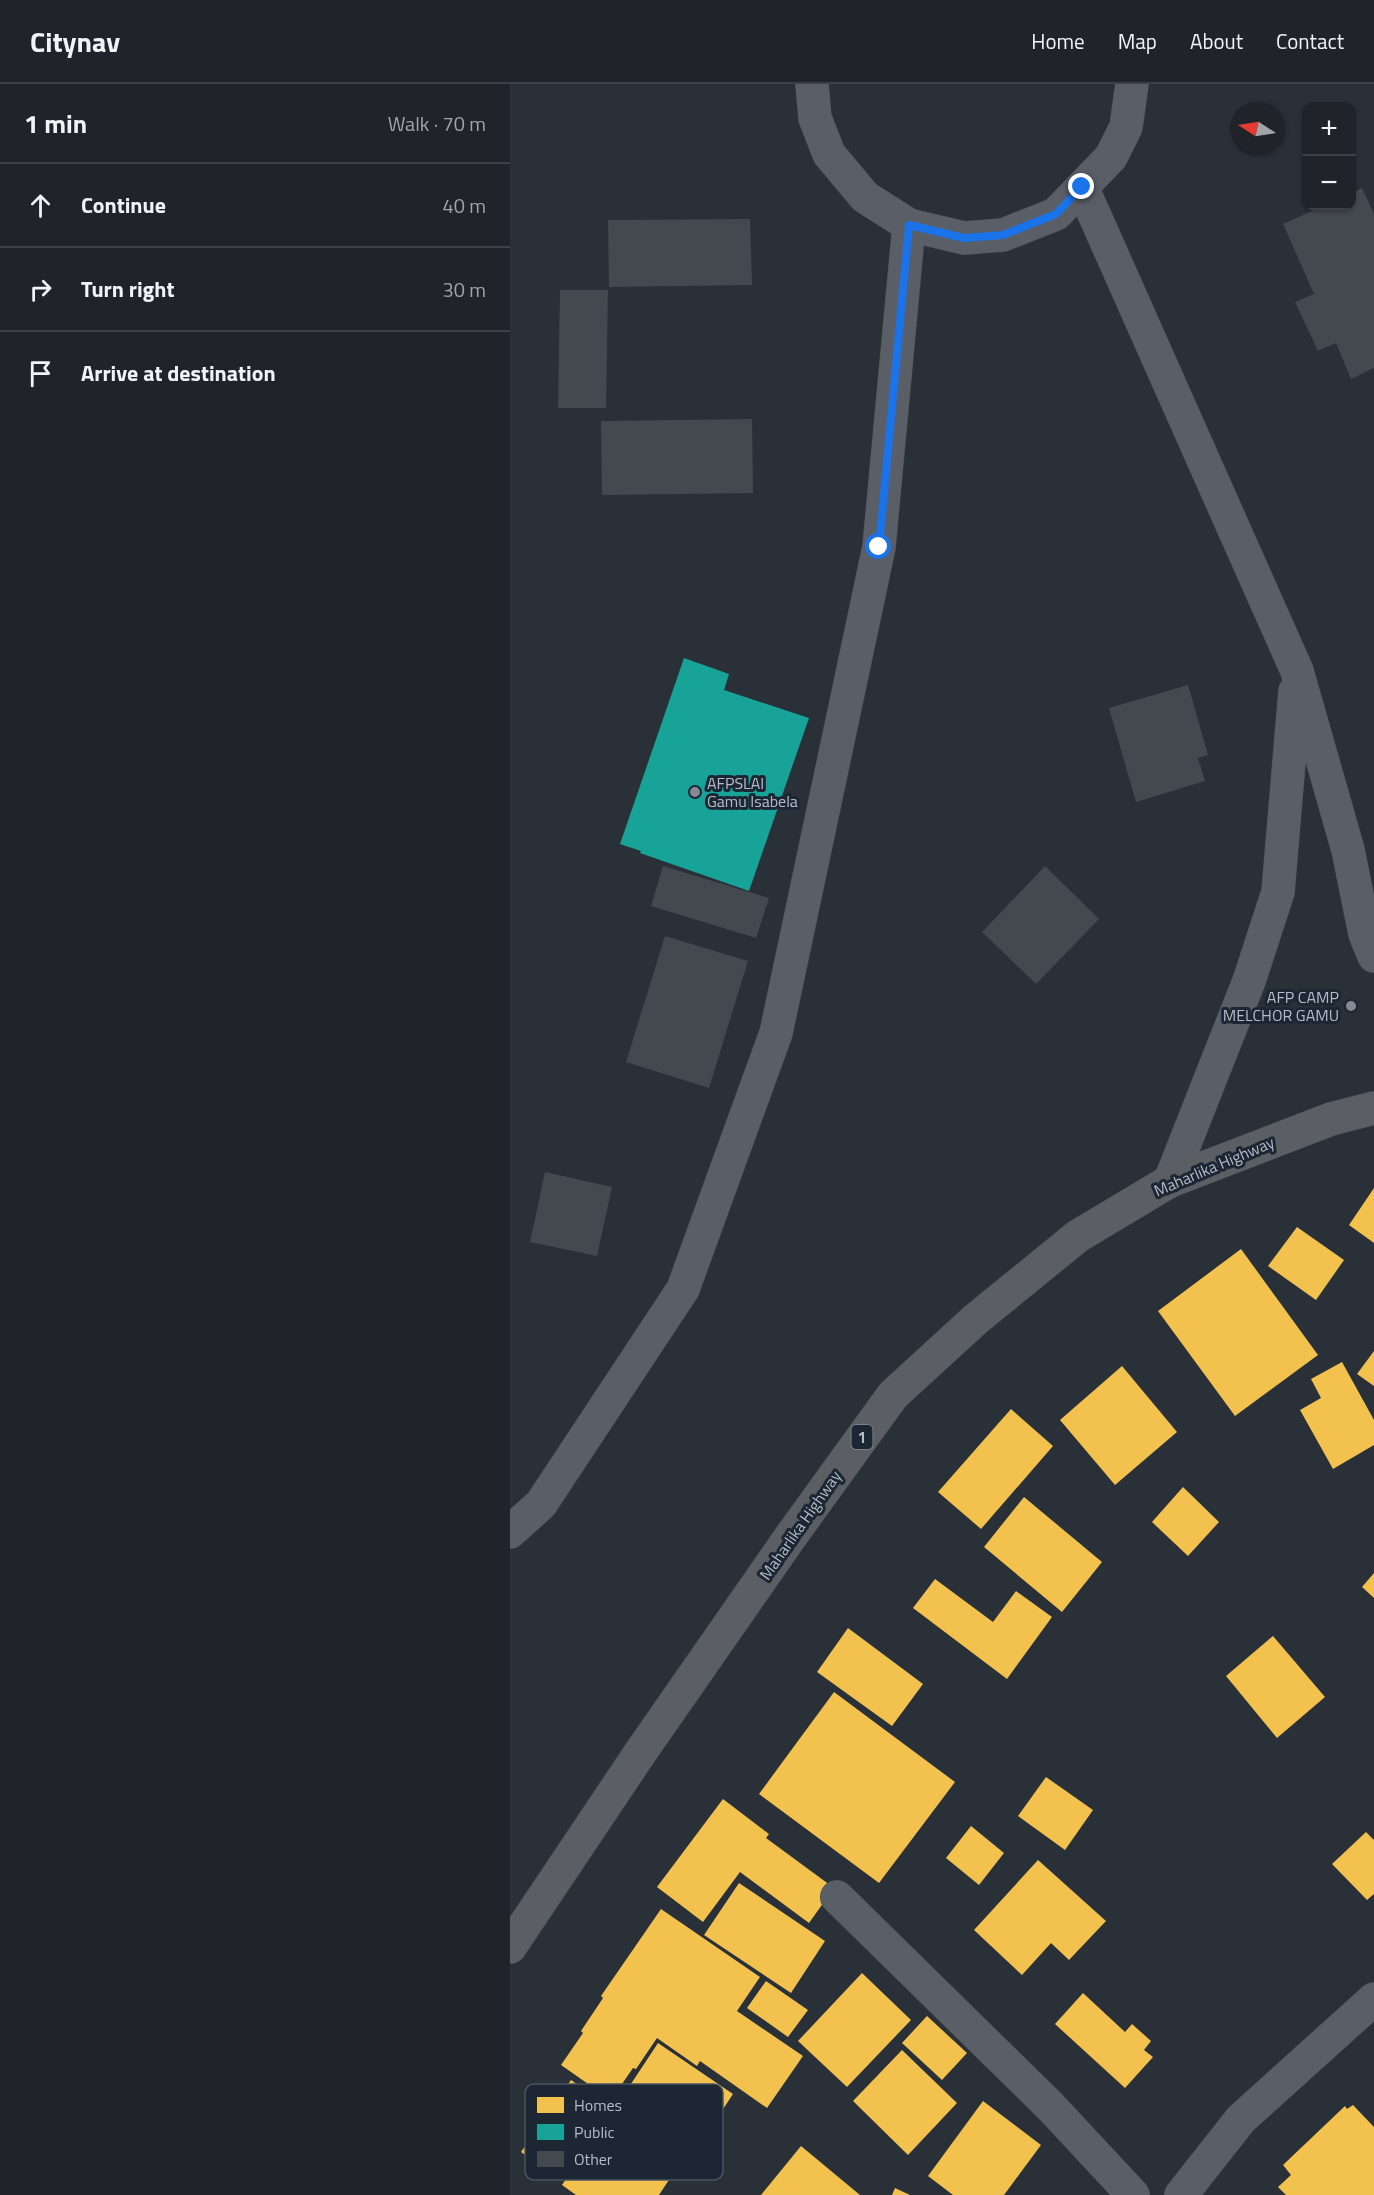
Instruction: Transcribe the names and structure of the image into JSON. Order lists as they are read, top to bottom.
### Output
{
  "streets": {
    "highway": ["Maharlika Highway", "1"]
  },
  "places": ["AFPSLAI Gamu Isabela", "AFP CAMP MELCHOR GAMU"],
  "legend": ["Homes", "Public", "Other"],
  "north": "left",
  "page": {
    "header": "Citynav",
    "nav": [
      "Home",
      "Map",
      "About",
      "Contact"
    ],
    "heading": ["1 min", "Walk · 70 m"],
    "map_buttons": ["+", "−"],
    "list": [
      ["Continue", "40 m"],
      ["Turn right", "30 m"],
      "Arrive at destination"
    ]
  }
}
